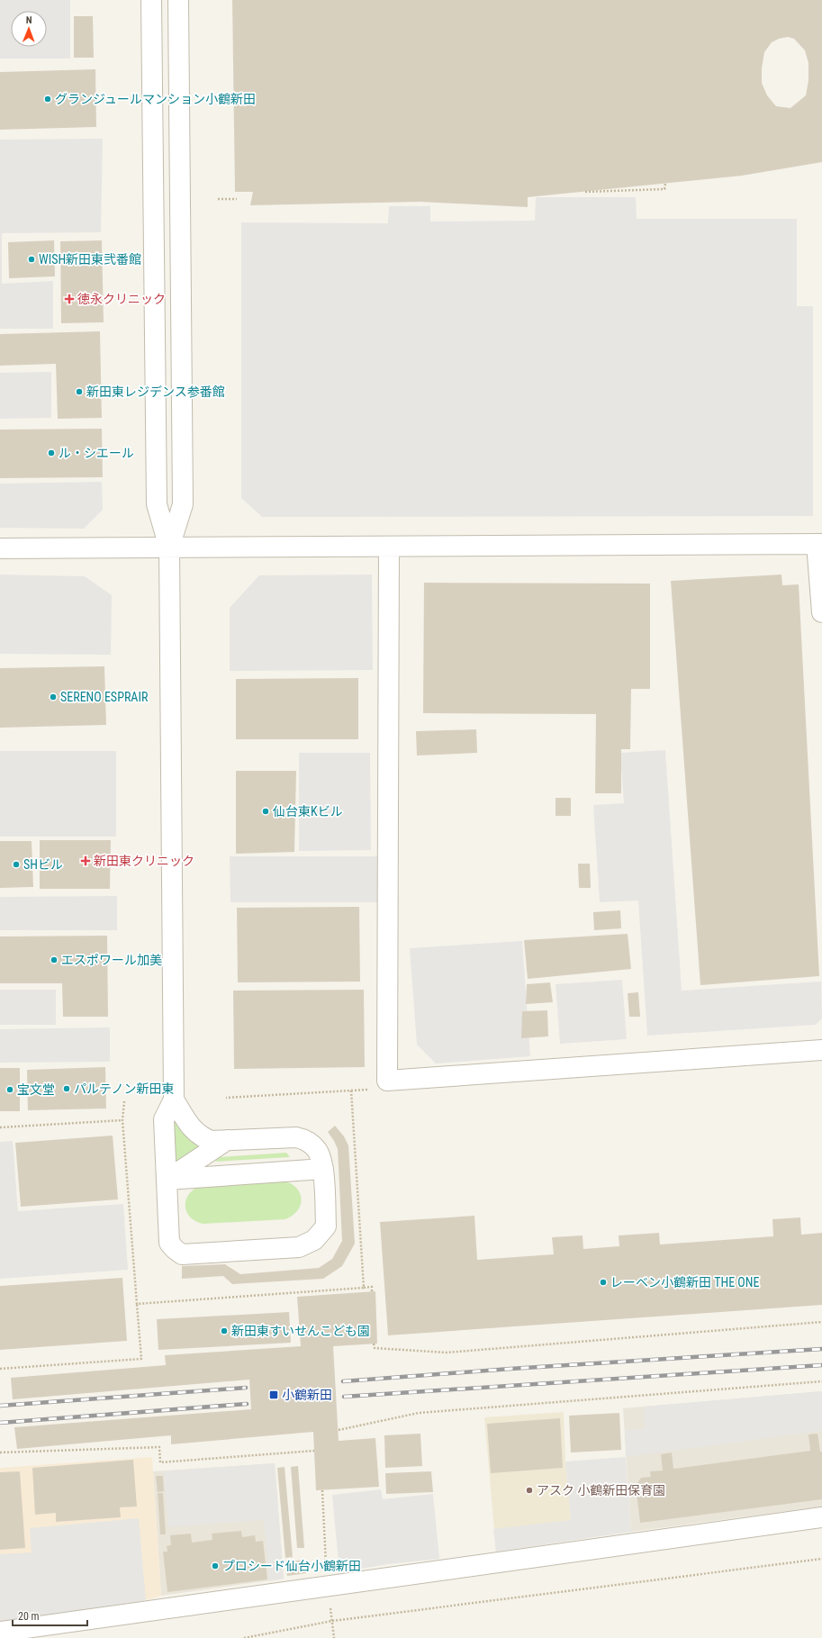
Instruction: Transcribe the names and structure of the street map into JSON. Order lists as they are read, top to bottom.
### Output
{
  "places": {
    "other": [
      "グランジュールマンション小鶴新田",
      "WISH新田東弐番館",
      "新田東レジデンス参番館",
      "ル・シエール",
      "SERENO ESPRAIR",
      "仙台東Kビル",
      "SHビル",
      "エスポワール加美",
      "パルテノン新田東",
      "宝文堂",
      "レーベン小鶴新田 THE ONE",
      "新田東すいせんこども園",
      "アスク 小鶴新田保育園",
      "プロシード仙台小鶴新田"
    ],
    "health": ["徳永クリニック", "新田東クリニック"],
    "transit": ["小鶴新田"]
  },
  "scale_bar": "20 m",
  "north": "top"
}
